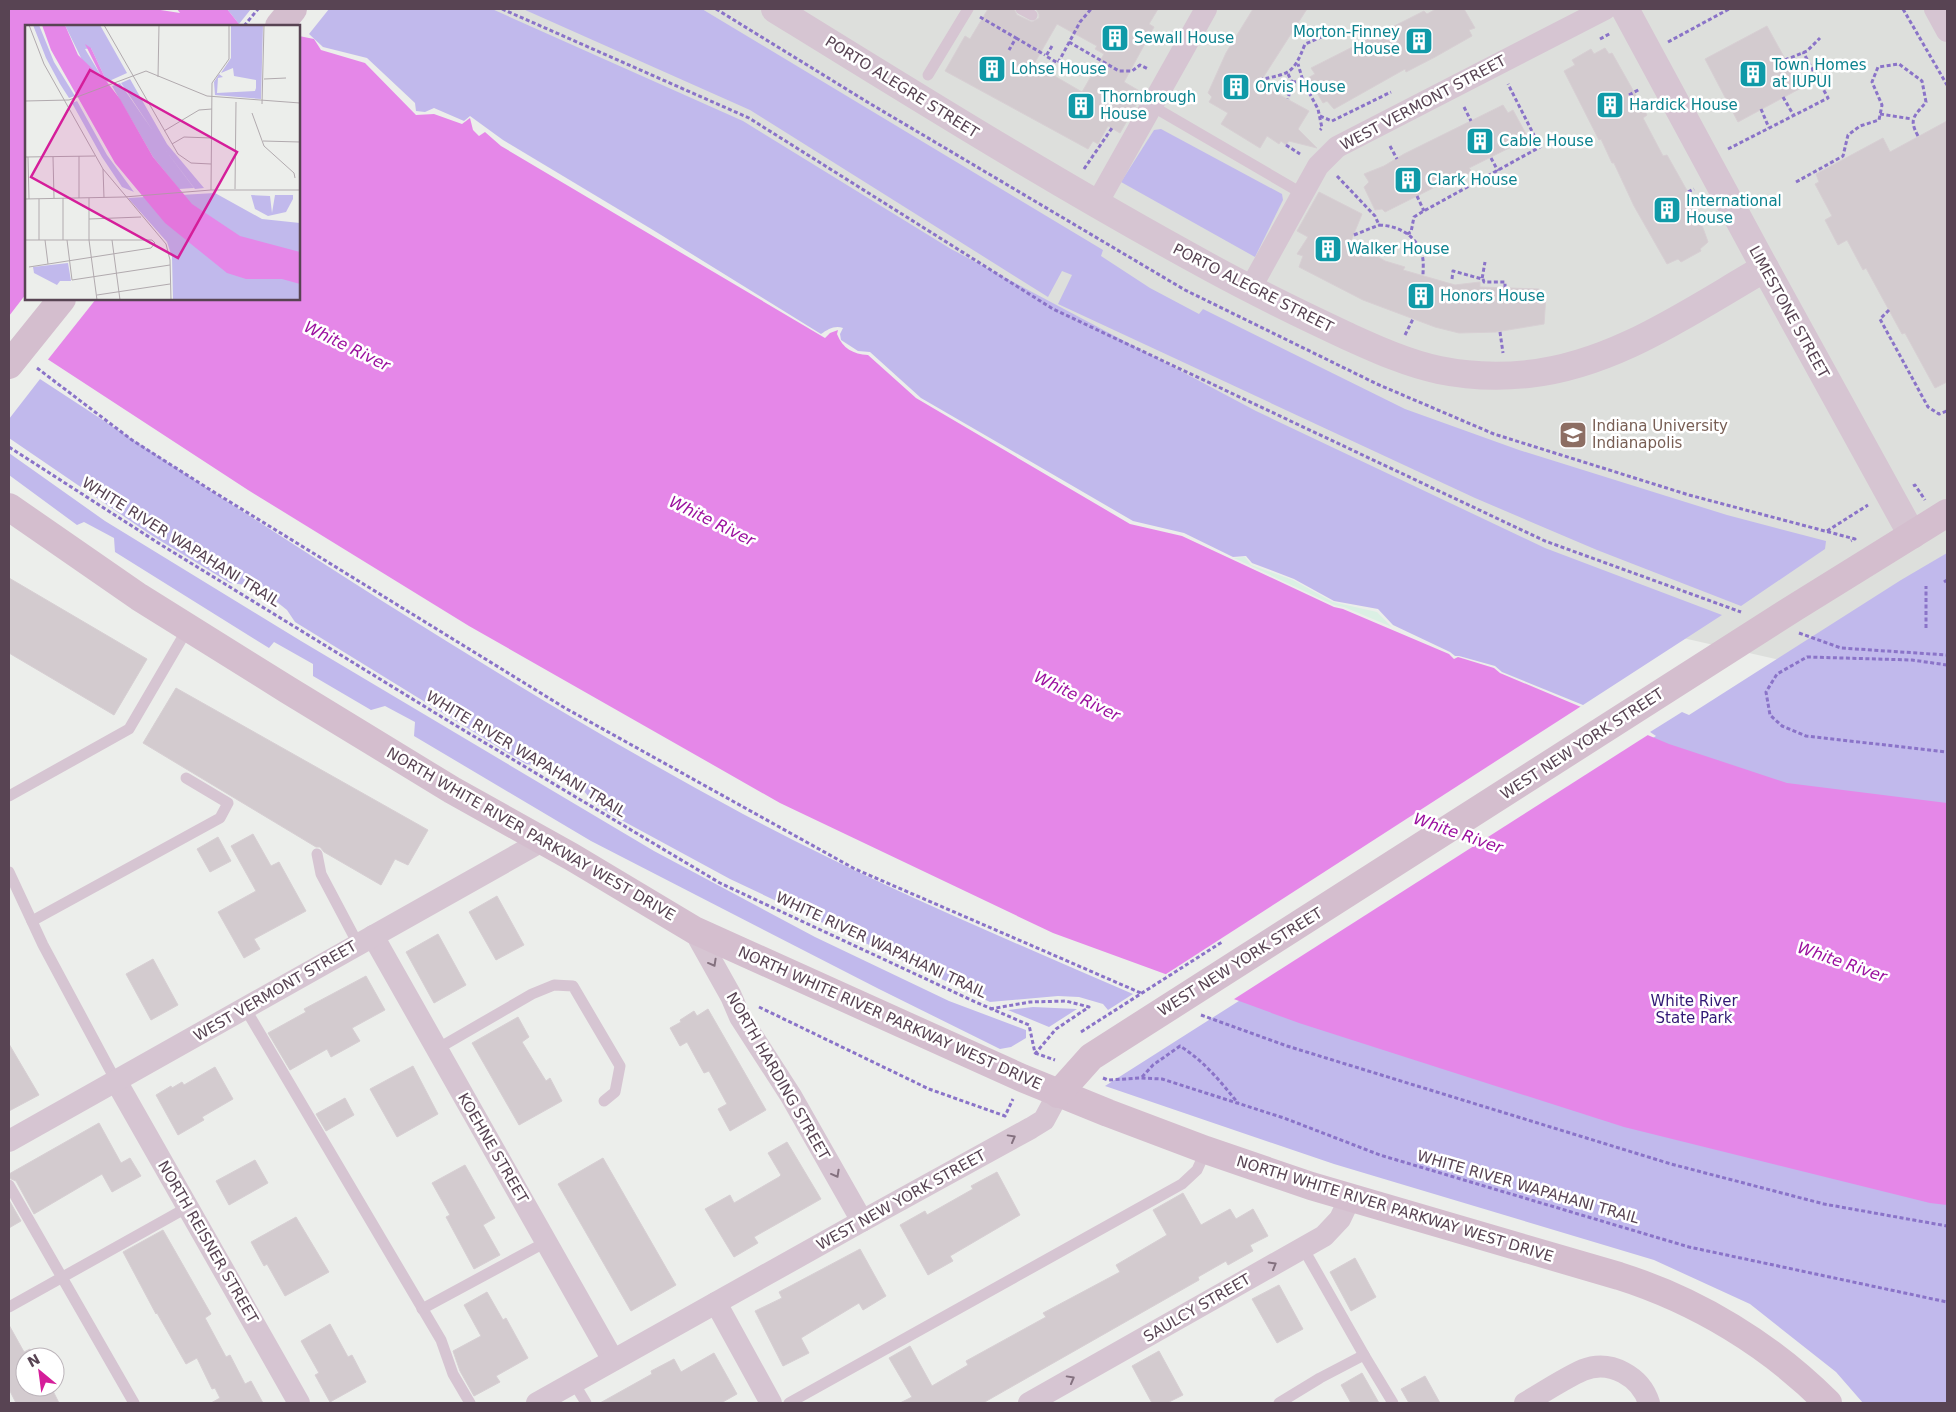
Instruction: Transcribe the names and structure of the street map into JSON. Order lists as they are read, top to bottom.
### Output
{
  "streets": {
    "main road": ["WEST NEW YORK STREET", "NORTH WHITE RIVER PARKWAY WEST DRIVE"],
    "street": [
      "PORTO ALEGRE STREET",
      "WEST VERMONT STREET",
      "LIMESTONE STREET",
      "NORTH HARDING STREET",
      "KOEHNE STREET",
      "NORTH REISNER STREET",
      "SAULCY STREET"
    ],
    "path": ["WHITE RIVER WAPAHANI TRAIL"]
  },
  "crossings": [
    ["PORTO ALEGRE STREET", "WEST VERMONT STREET"],
    ["PORTO ALEGRE STREET", "LIMESTONE STREET"],
    ["WEST VERMONT STREET", "NORTH WHITE RIVER PARKWAY WEST DRIVE"],
    ["WEST VERMONT STREET", "KOEHNE STREET"],
    ["WEST VERMONT STREET", "NORTH REISNER STREET"],
    ["LIMESTONE STREET", "WEST NEW YORK STREET"],
    ["WEST NEW YORK STREET", "NORTH WHITE RIVER PARKWAY WEST DRIVE"],
    ["WEST NEW YORK STREET", "NORTH HARDING STREET"],
    ["WEST NEW YORK STREET", "KOEHNE STREET"],
    ["NORTH WHITE RIVER PARKWAY WEST DRIVE", "NORTH HARDING STREET"],
    ["NORTH WHITE RIVER PARKWAY WEST DRIVE", "SAULCY STREET"]
  ],
  "one_way": ["NORTH HARDING STREET", "SAULCY STREET"],
  "water": ["White River"],
  "parks": ["White River State Park"],
  "places": {
    "building": [
      "Sewall House",
      "Morton-Finney House",
      "Lohse House",
      "Town Homes at IUPUI",
      "Orvis House",
      "Hardick House",
      "Thornbrough House",
      "Cable House",
      "Clark House",
      "International House",
      "Walker House",
      "Honors House"
    ],
    "school or university": ["Indiana University Indianapolis"]
  },
  "north": "top left"
}
